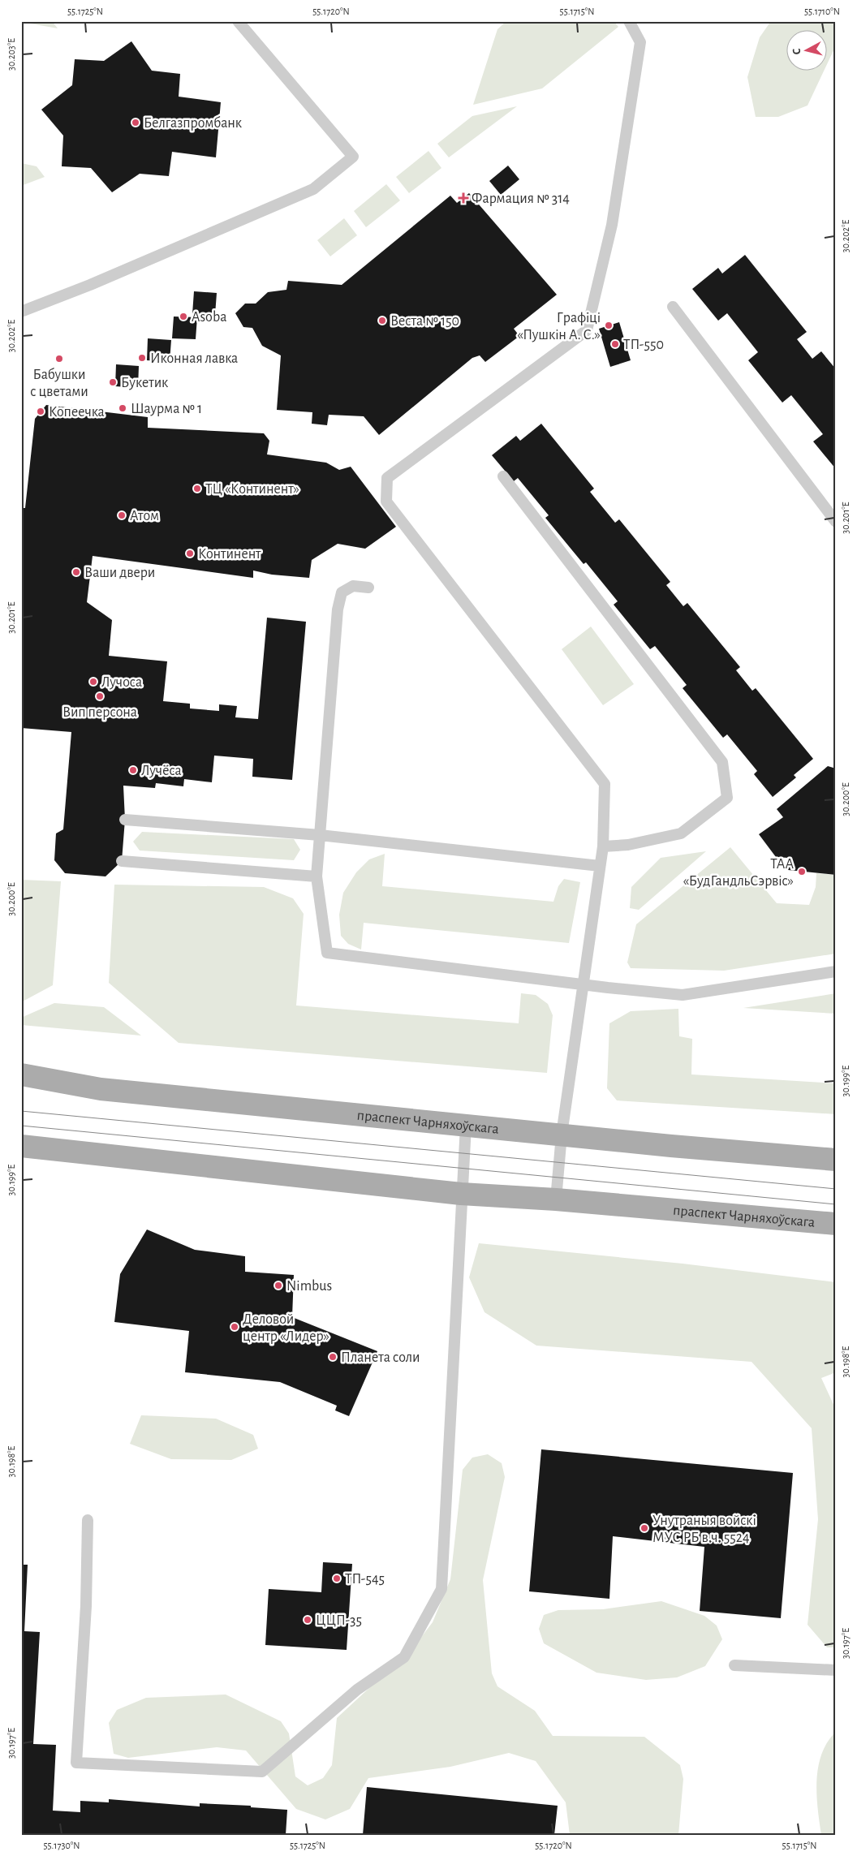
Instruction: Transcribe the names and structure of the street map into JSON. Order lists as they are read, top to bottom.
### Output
{
  "streets": {
    "main road": ["праспект Чарняхоўскага"]
  },
  "places": {
    "other": [
      "Белгазпромбанк",
      "Asoba",
      "Веста № 150",
      "Графіці «Пушкін А. С.»",
      "ТП-550",
      "Иконная лавка",
      "Бабушки с цветами",
      "Букетик",
      "Шаурма № 1",
      "Копеечка",
      "ТЦ «Континент»",
      "Атом",
      "Континент",
      "Ваши двери",
      "Лучоса",
      "Вип персона",
      "Лучёса",
      "ТАА «БудГандльСэрвіс»",
      "Nimbus",
      "Деловой центр «Лидер»",
      "Планета соли",
      "Унутраныя войскі МУС РБ в.ч. 5524",
      "ТП-545",
      "ЦЦП-35"
    ],
    "health": ["Фармация № 314"]
  },
  "north": "left",
  "coordinates": [
    "55.1725°N",
    "55.1720°N",
    "55.1715°N",
    "55.1710°N",
    "30.203°E",
    "30.202°E",
    "30.201°E",
    "30.200°E",
    "30.199°E",
    "30.198°E",
    "30.197°E",
    "55.1730°N"
  ]
}
